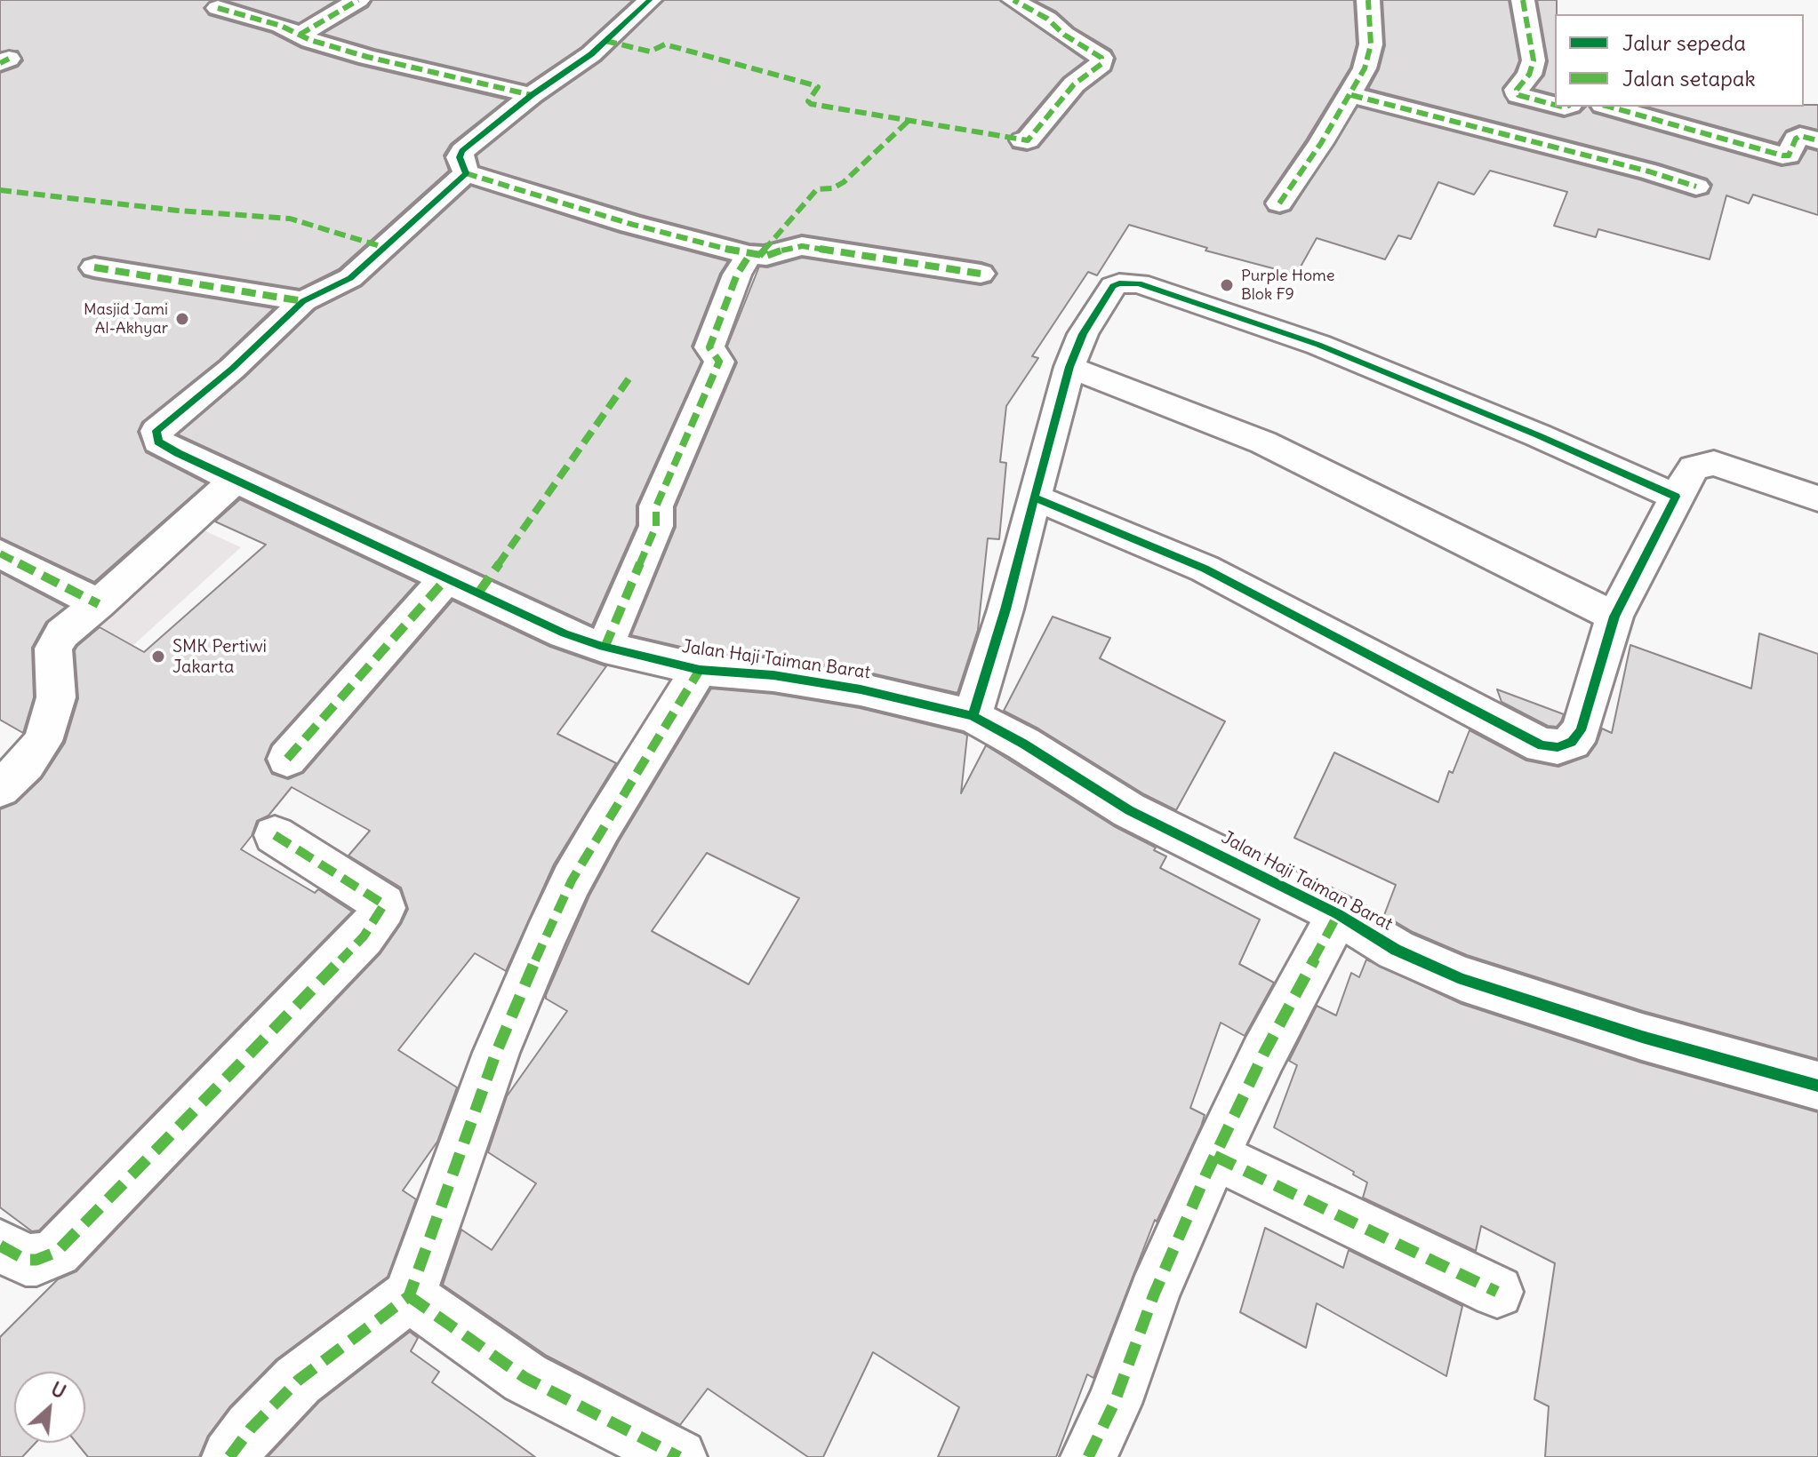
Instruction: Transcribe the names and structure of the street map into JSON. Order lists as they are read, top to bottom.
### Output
{
  "streets": {
    "street": ["Jalan Haji Taiman Barat"]
  },
  "places": ["Purple Home Blok F9", "Masjid Jami Al-Akhyar", "SMK Pertiwi Jakarta"],
  "legend": ["Jalur sepeda", "Jalan setapak"],
  "north": "top right"
}
